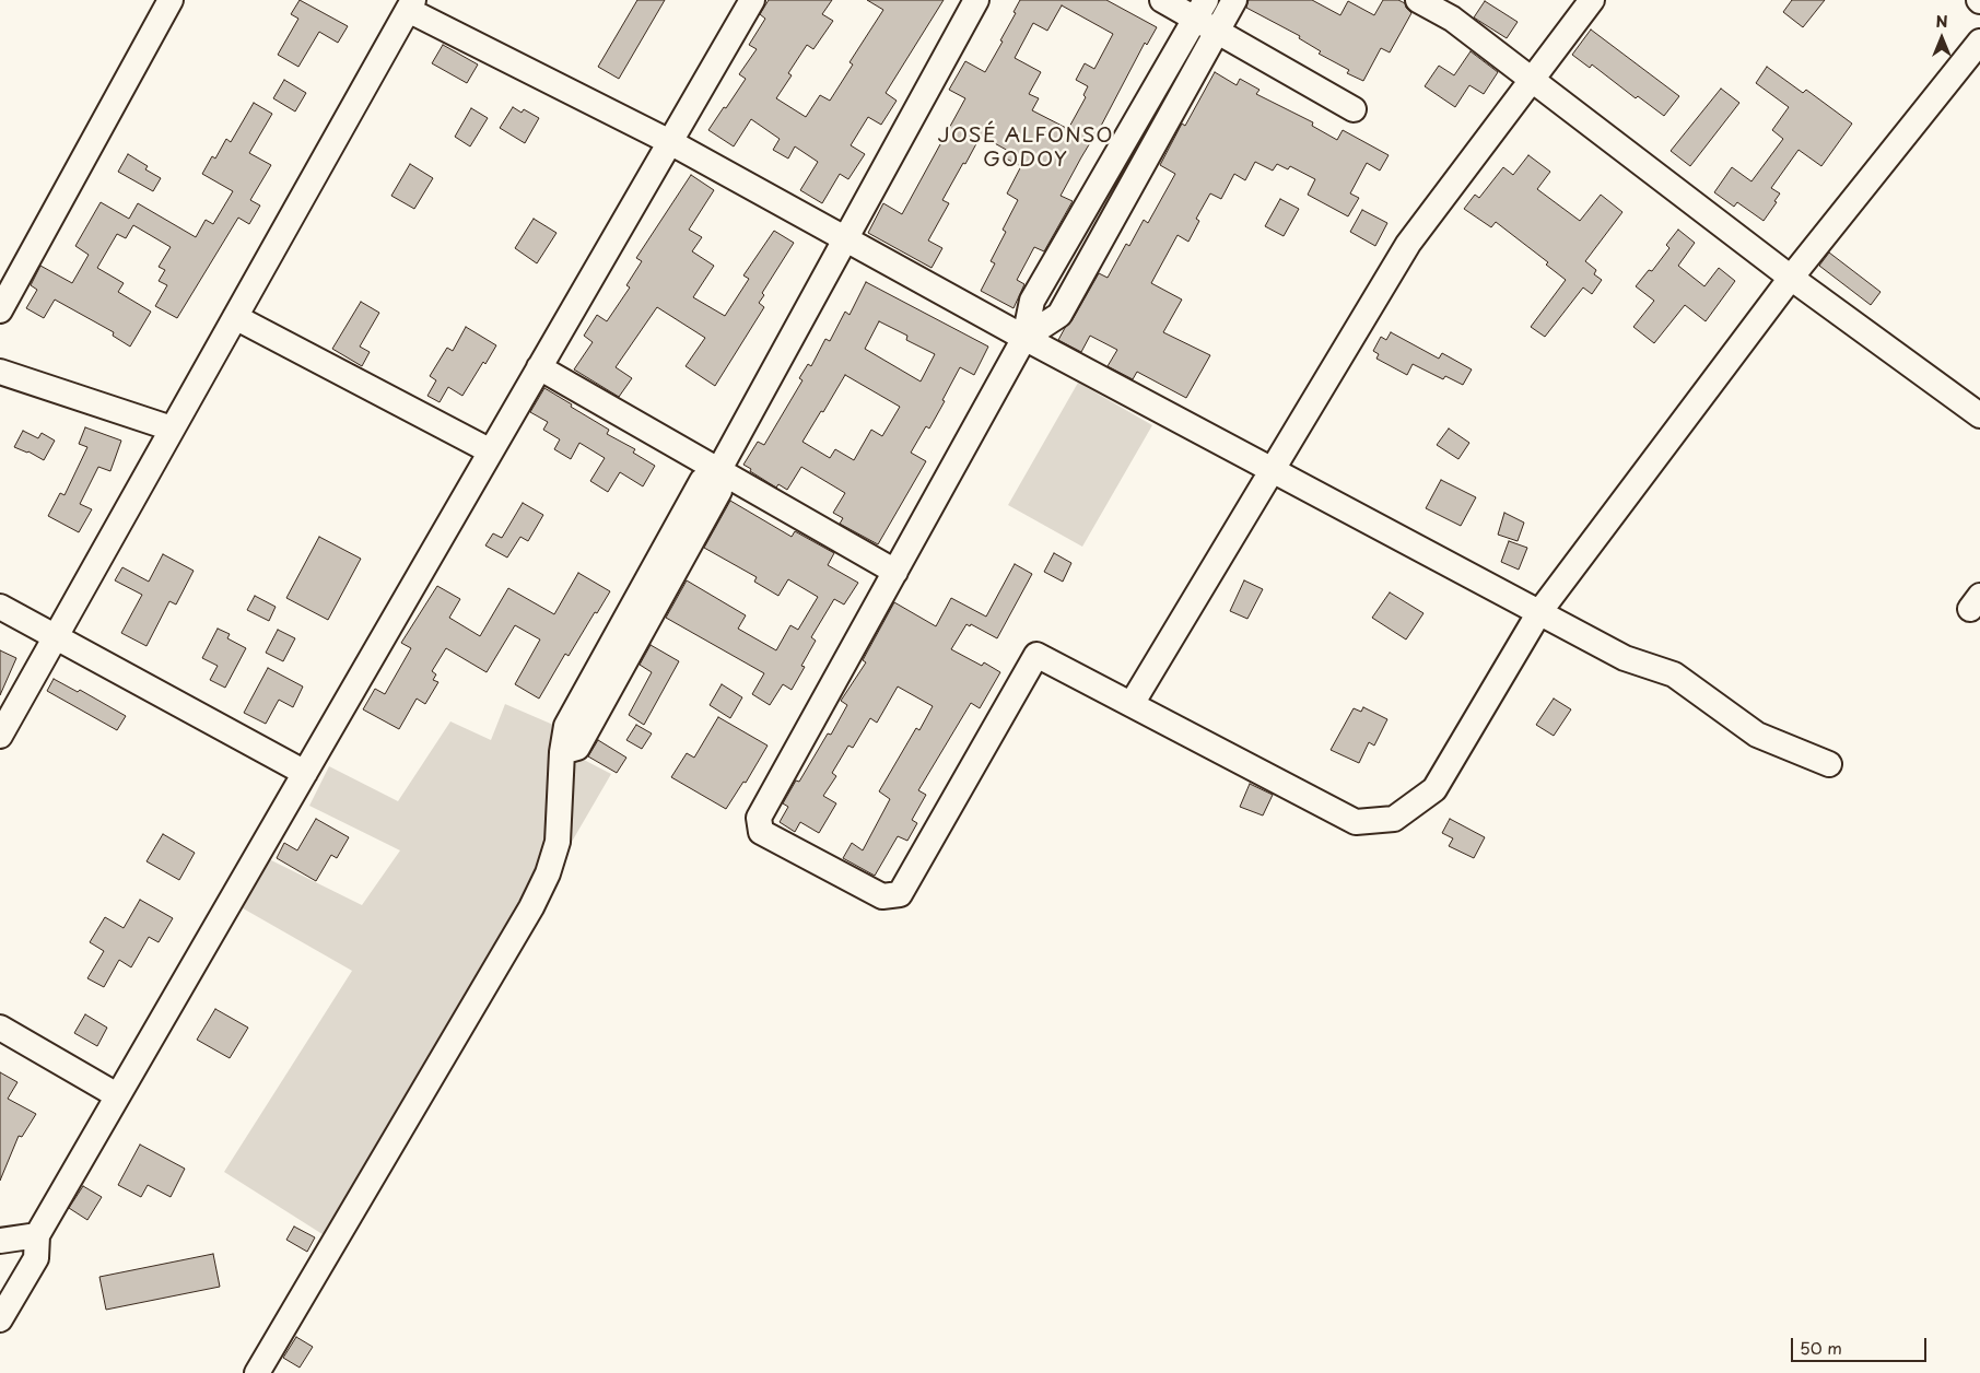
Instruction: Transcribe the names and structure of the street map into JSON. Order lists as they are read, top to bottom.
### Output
{
  "districts": ["JOSÉ ALFONSO GODOY"],
  "scale_bar": "50 m",
  "north": "top"
}
